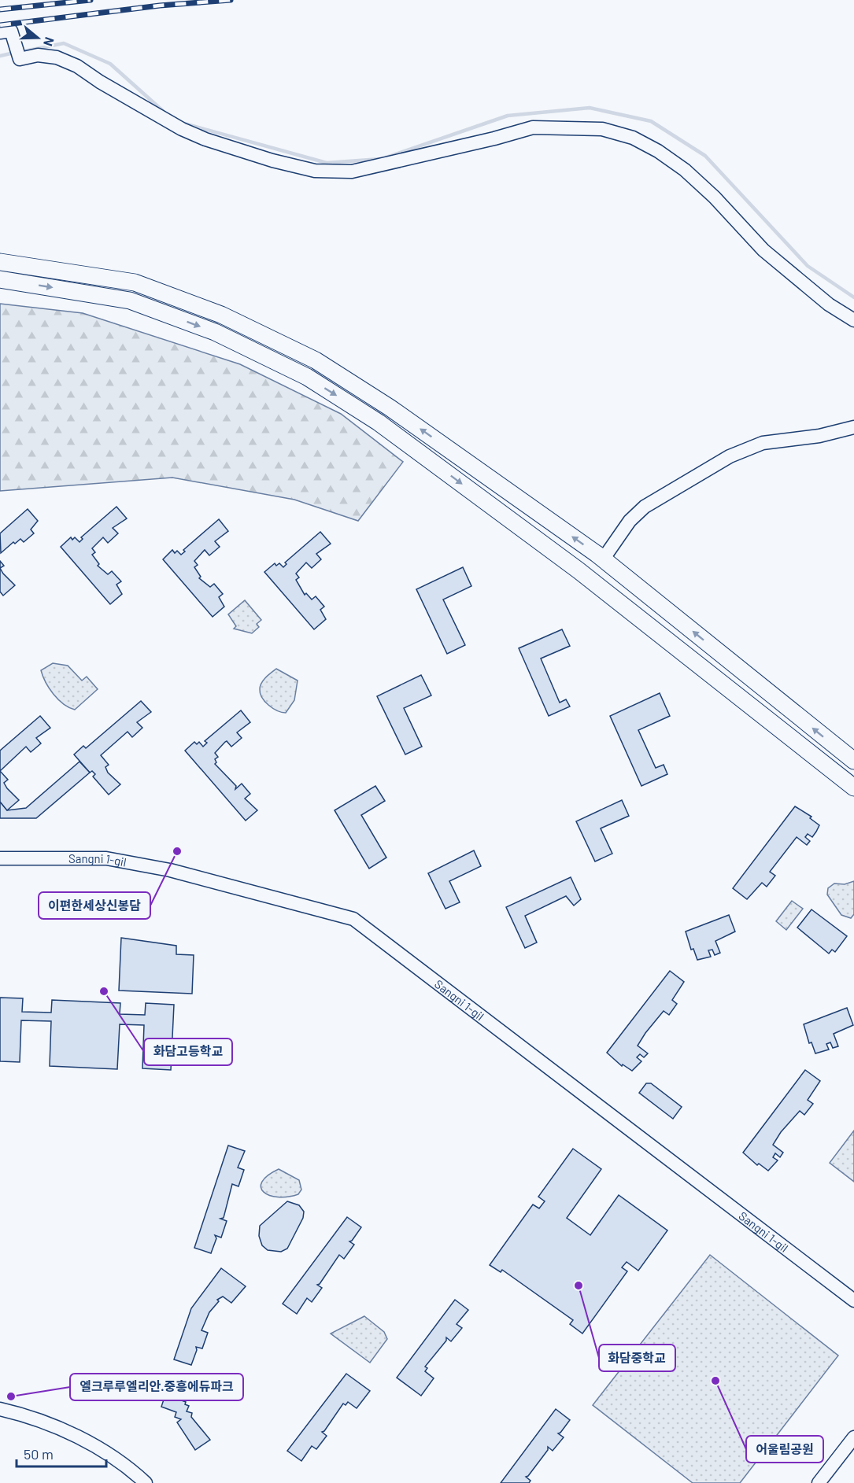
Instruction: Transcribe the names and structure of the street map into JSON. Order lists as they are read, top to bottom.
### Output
{
  "streets": {
    "street": ["Sangni 1-gil"]
  },
  "places": [
    "이편한세상신봉담",
    "화담고등학교",
    "화담중학교",
    "어울림공원",
    "엘크루루엘리안.중흥에듀파크"
  ],
  "scale_bar": "50 m",
  "north": "right"
}
